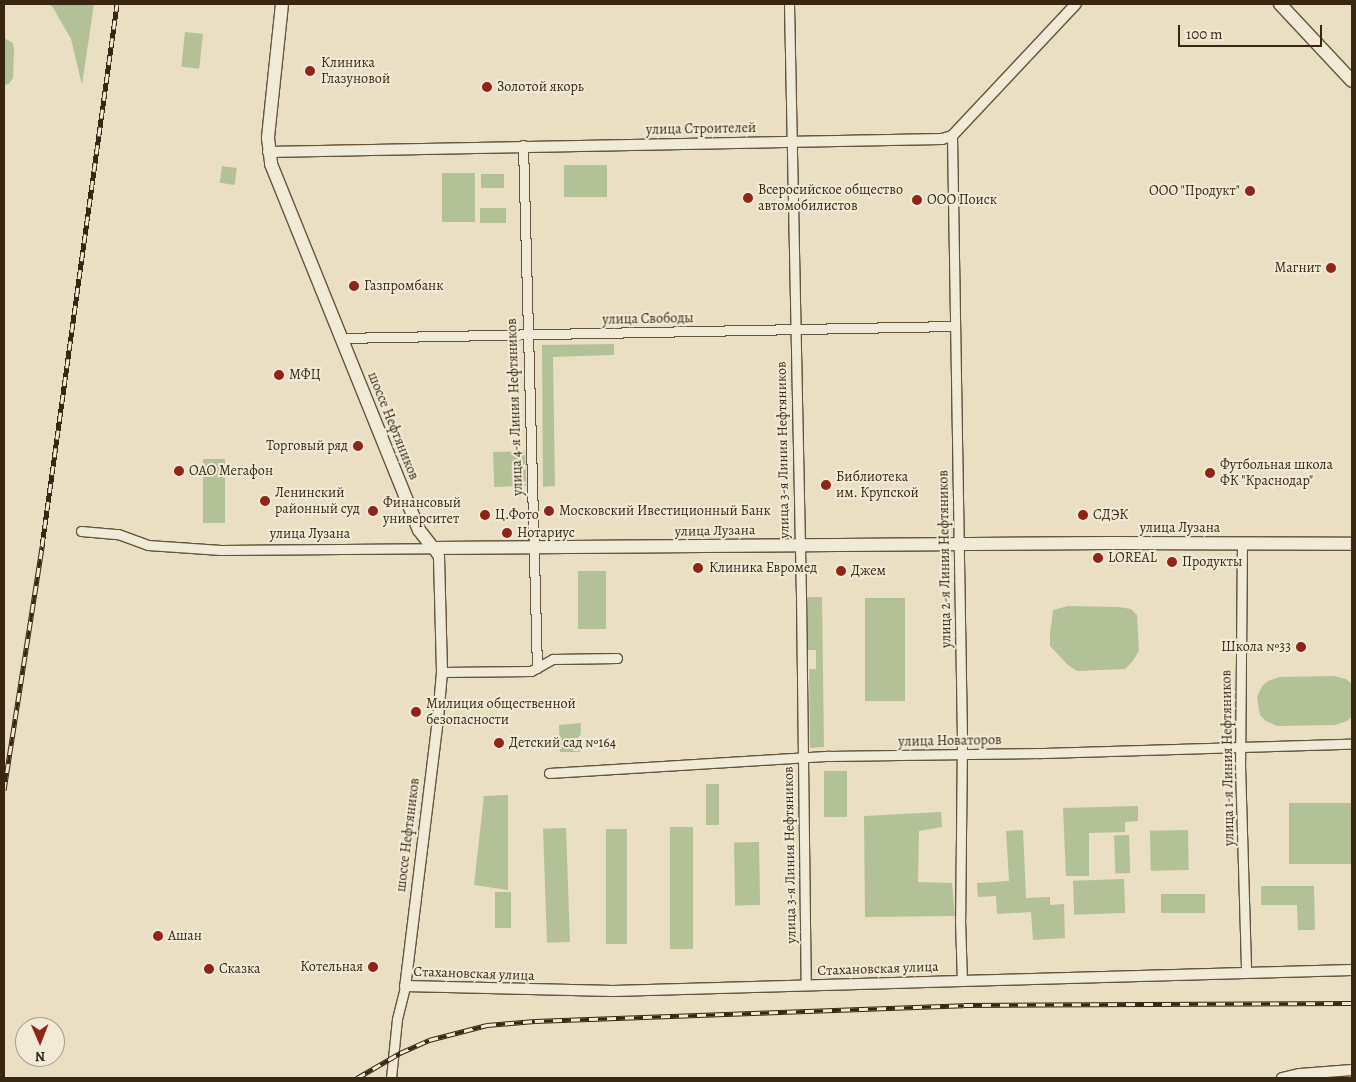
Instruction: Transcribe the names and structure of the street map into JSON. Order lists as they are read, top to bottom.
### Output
{
  "streets": {
    "main road": ["шоссе Нефтяников", "улица Лузана"],
    "street": [
      "улица Строителей",
      "улица Свободы",
      "улица 4-я Линия Нефтяников",
      "улица 3-я Линия Нефтяников",
      "улица 2-я Линия Нефтяников",
      "улица Новаторов",
      "улица 1-я Линия Нефтяников",
      "Стахановская улица"
    ]
  },
  "crossings": [
    ["улица Строителей", "улица 4-я Линия Нефтяников"],
    ["улица Строителей", "шоссе Нефтяников"],
    ["улица Строителей", "улица 3-я Линия Нефтяников"],
    ["улица Строителей", "улица 2-я Линия Нефтяников"],
    ["улица Свободы", "улица 4-я Линия Нефтяников"],
    ["улица Свободы", "шоссе Нефтяников"],
    ["улица Свободы", "улица 3-я Линия Нефтяников"],
    ["улица Свободы", "улица 2-я Линия Нефтяников"],
    ["улица 4-я Линия Нефтяников", "улица Лузана"],
    ["шоссе Нефтяников", "улица Лузана"],
    ["шоссе Нефтяников", "Стахановская улица"],
    ["улица 3-я Линия Нефтяников", "улица Лузана"],
    ["улица 3-я Линия Нефтяников", "улица Новаторов"],
    ["улица 3-я Линия Нефтяников", "Стахановская улица"],
    ["улица Лузана", "улица 2-я Линия Нефтяников"],
    ["улица Лузана", "улица 1-я Линия Нефтяников"],
    ["улица 2-я Линия Нефтяников", "улица Новаторов"],
    ["улица 2-я Линия Нефтяников", "Стахановская улица"],
    ["улица Новаторов", "улица 1-я Линия Нефтяников"],
    ["улица 1-я Линия Нефтяников", "Стахановская улица"]
  ],
  "places": [
    "Клиника Глазуновой",
    "Золотой якорь",
    "ООО \"Продукт\"",
    "Всеросийское общество автомобилистов",
    "ООО Поиск",
    "Магнит",
    "Газпромбанк",
    "МФЦ",
    "Торговый ряд",
    "ОАО Мегафон",
    "Футбольная школа ФК \"Краснодар\"",
    "Библиотека им. Крупской",
    "Ленинский районный суд",
    "Финансовый университет",
    "Московский Ивестиционный Банк",
    "Ц.Фото",
    "СДЭК",
    "Нотариус",
    "LOREAL",
    "Продукты",
    "Клиника Евромед",
    "Джем",
    "Школа №33",
    "Милиция общественной безопасности",
    "Детский сад №164",
    "Ашан",
    "Котельная",
    "Сказка"
  ],
  "scale_bar": "100 m",
  "north": "bottom"
}
